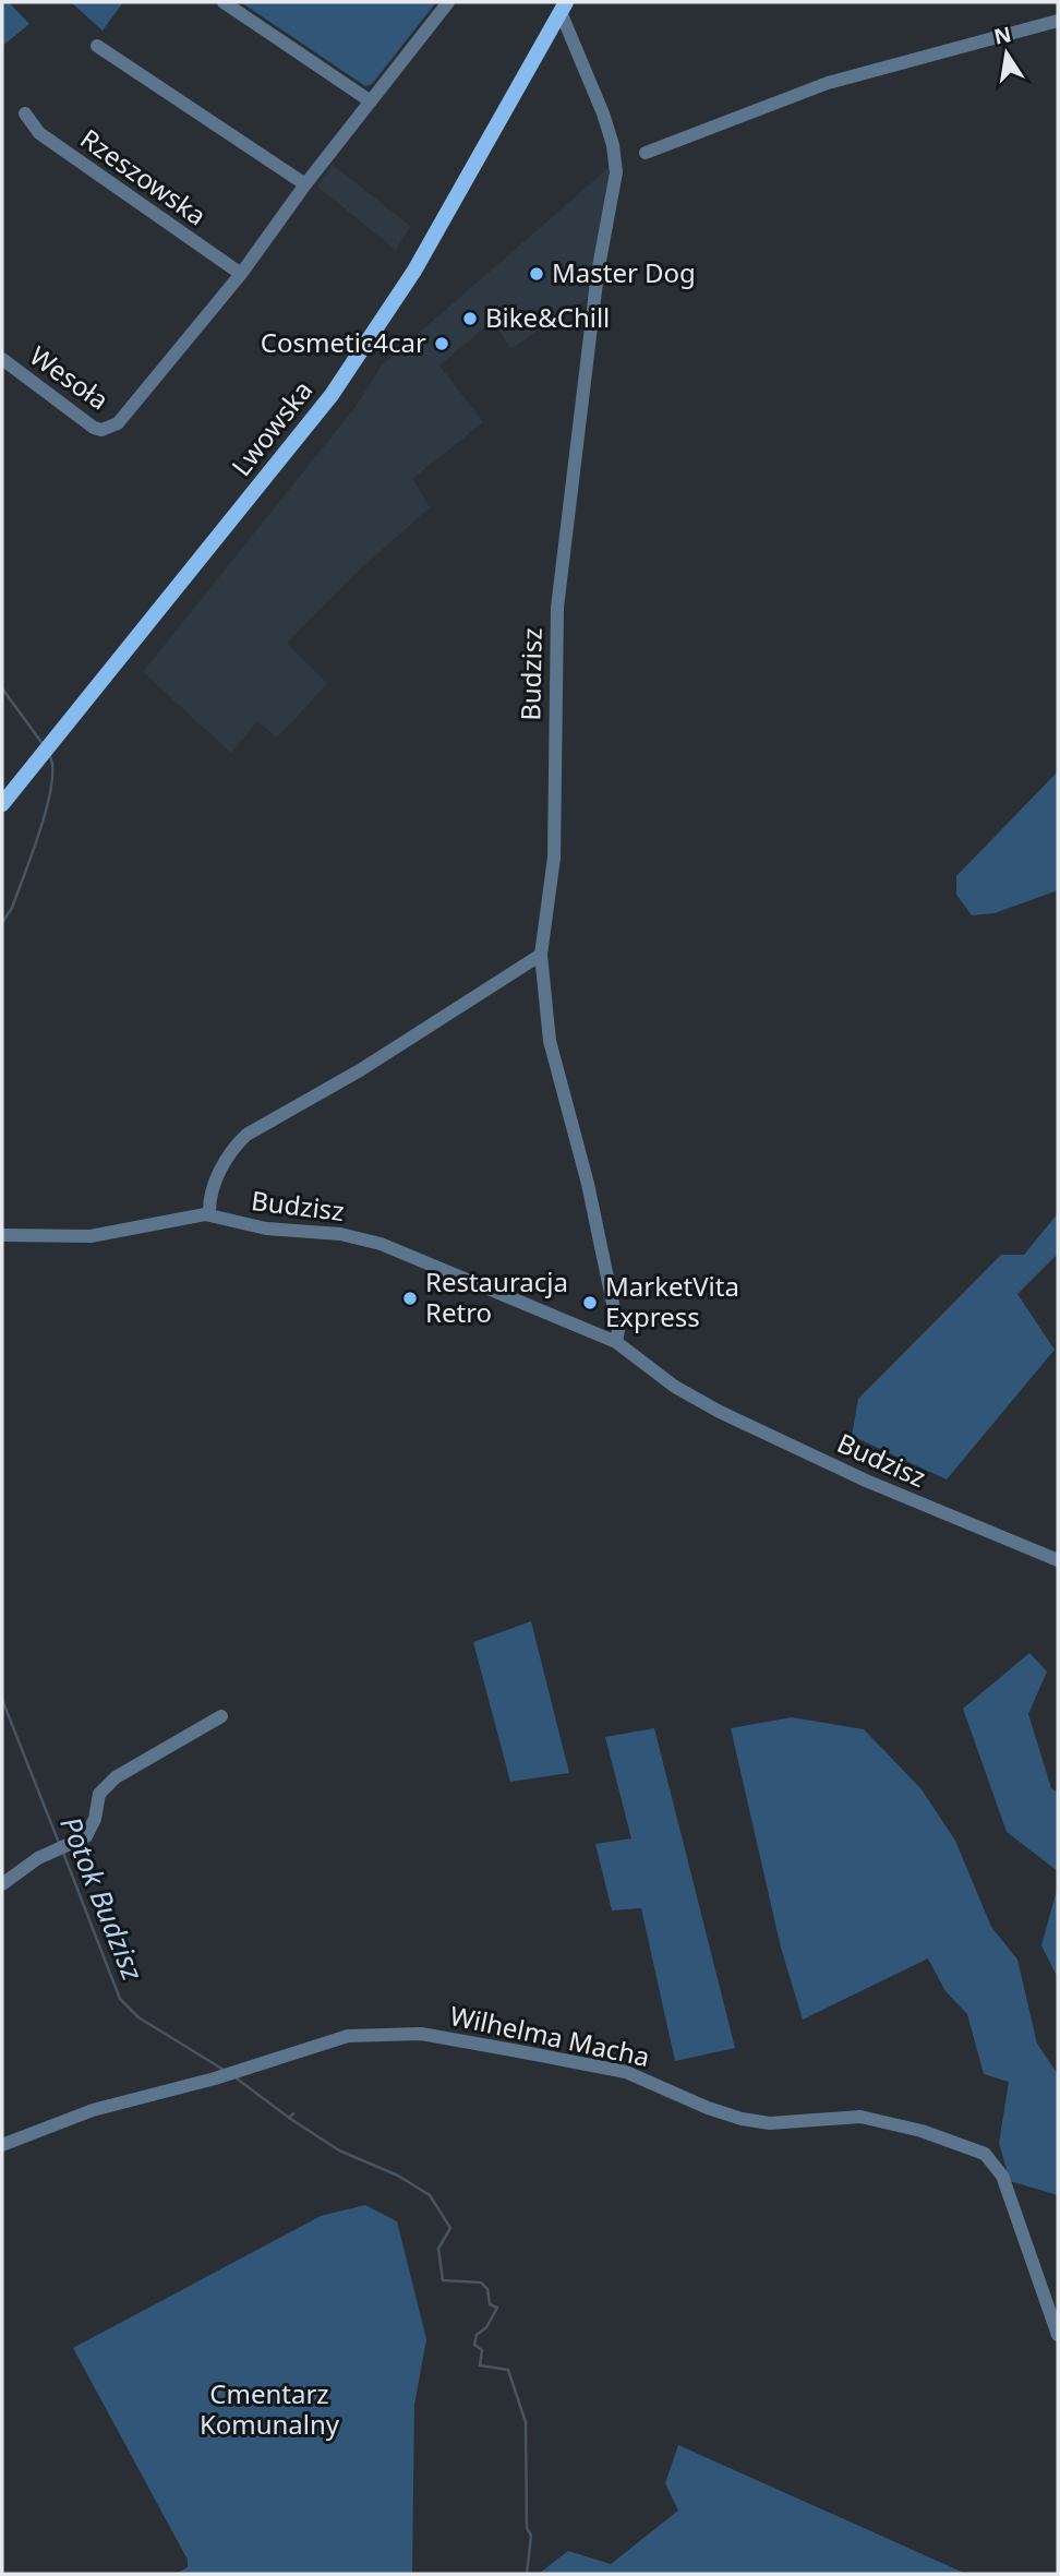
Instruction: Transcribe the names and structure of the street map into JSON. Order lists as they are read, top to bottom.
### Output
{
  "streets": {
    "main road": ["Lwowska"],
    "street": [
      "Rzeszowska",
      "Wesoła",
      "Budzisz",
      "Wilhelma Macha"
    ]
  },
  "crossings": [
    ["Rzeszowska", "Wesoła"],
    ["Lwowska", "Budzisz"]
  ],
  "water": ["Potok Budzisz"],
  "parks": ["Cmentarz Komunalny"],
  "places": [
    "Master Dog",
    "Bike&Chill",
    "Cosmetic4car",
    "Restauracja Retro",
    "MarketVita Express"
  ],
  "north": "top"
}
